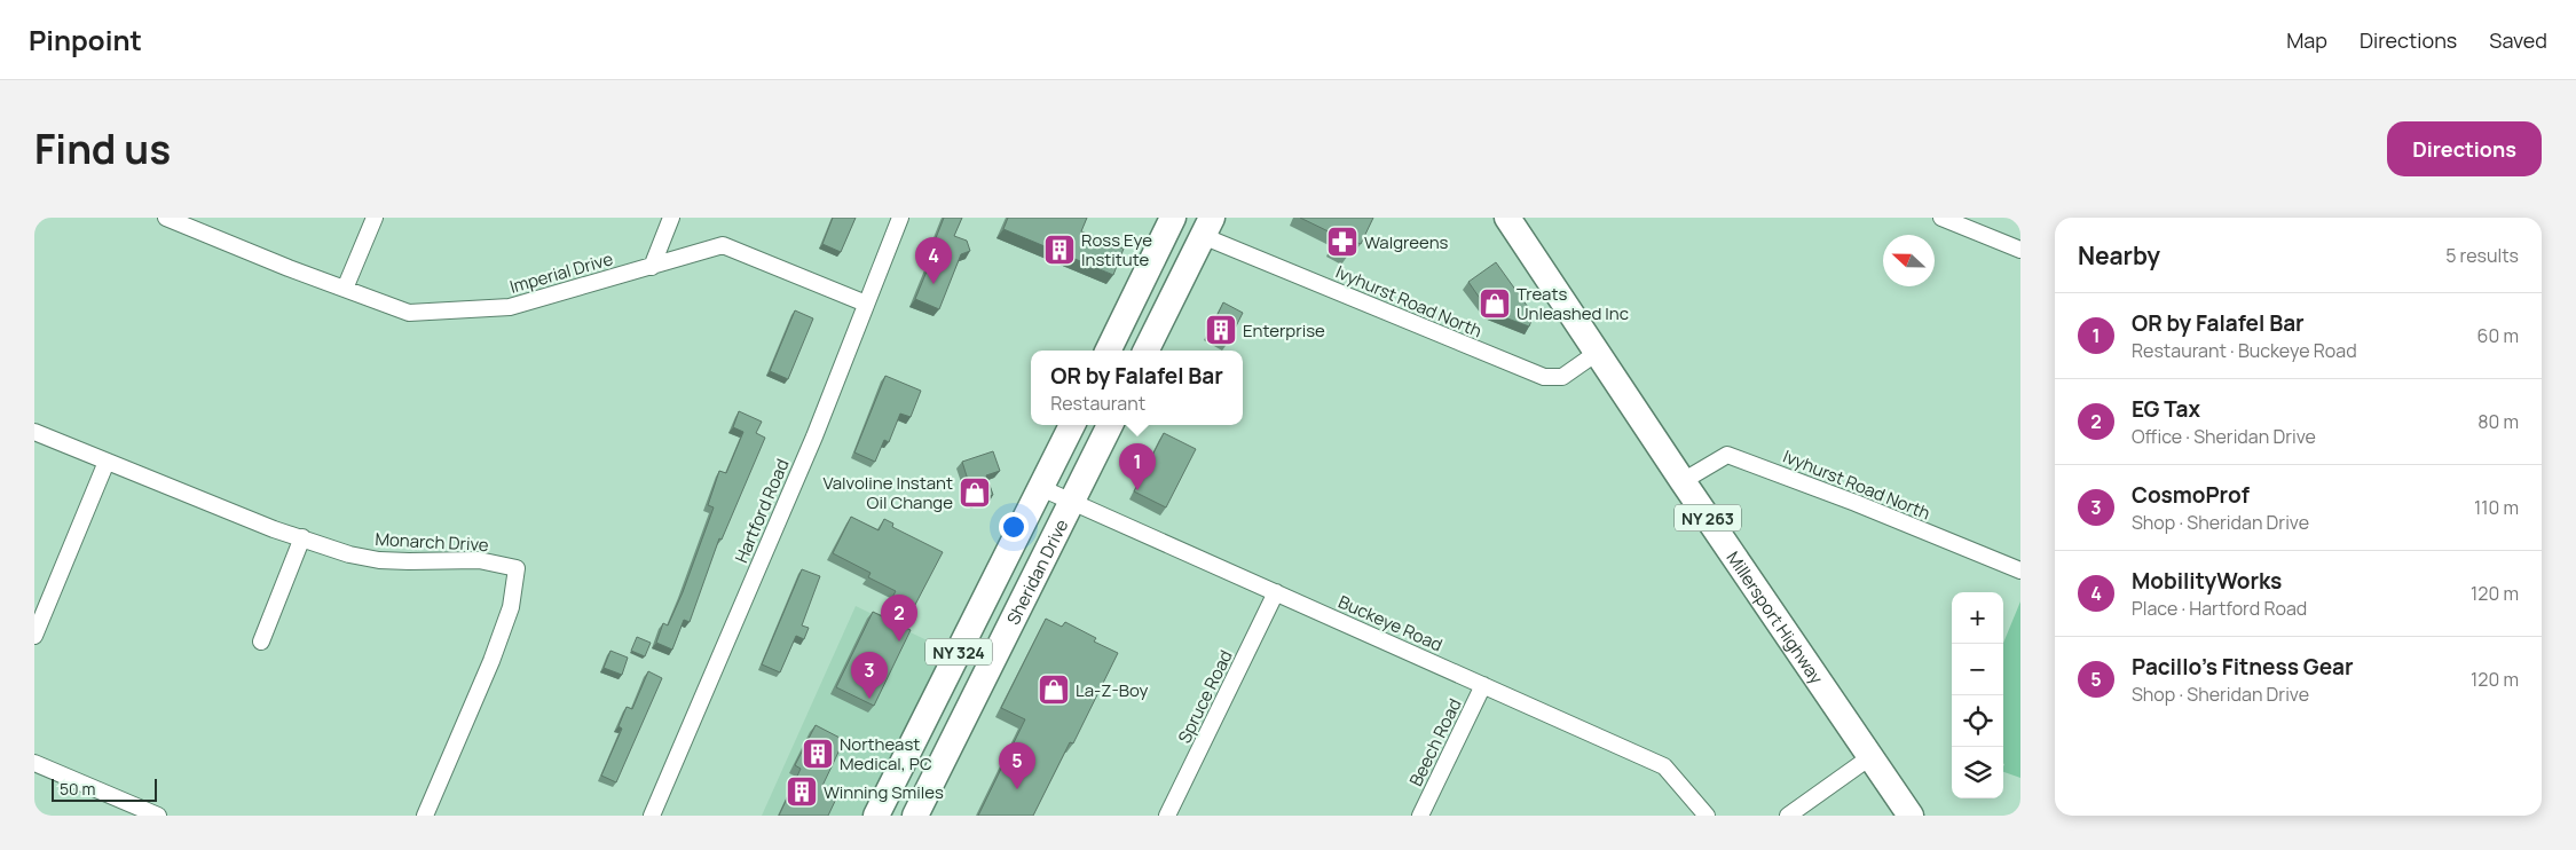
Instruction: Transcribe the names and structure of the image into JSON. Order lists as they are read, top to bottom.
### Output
{
  "streets": {
    "main road": [
      "NY 263",
      "Sheridan Drive",
      "Millersport Highway",
      "NY 324"
    ],
    "street": [
      "Imperial Drive",
      "Ivyhurst Road North",
      "Hartford Road",
      "Monarch Drive",
      "Buckeye Road",
      "Spruce Road",
      "Beech Road"
    ]
  },
  "crossings": [
    ["Imperial Drive", "Hartford Road"],
    ["Ivyhurst Road North", "Millersport Highway"],
    ["Sheridan Drive", "Buckeye Road"],
    ["Buckeye Road", "Spruce Road"],
    ["Buckeye Road", "Beech Road"]
  ],
  "places": {
    "pharmacy": ["Walgreens"],
    "building": [
      "Ross Eye Institute",
      "Enterprise",
      "Northeast Medical, PC",
      "Winning Smiles"
    ],
    "shop": ["Treats Unleashed Inc", "Valvoline Instant Oil Change", "La-Z-Boy"]
  },
  "scale_bar": "50 m",
  "north": "left",
  "page": {
    "header": "Pinpoint",
    "nav": ["Map", "Directions", "Saved"],
    "title": "Find us",
    "buttons": "Directions",
    "heading": ["Nearby", "5 results"],
    "pins": [
      "4",
      "1",
      "2",
      "3",
      "5"
    ],
    "list": [
      {
        "mark": "1",
        "name": "OR by Falafel Bar",
        "note": "Restaurant · Buckeye Road",
        "value": "60 m"
      },
      {
        "mark": "2",
        "name": "EG Tax",
        "note": "Office · Sheridan Drive",
        "value": "80 m"
      },
      {
        "mark": "3",
        "name": "CosmoProf",
        "note": "Shop · Sheridan Drive",
        "value": "110 m"
      },
      {
        "mark": "4",
        "name": "MobilityWorks",
        "note": "Place · Hartford Road",
        "value": "120 m"
      },
      {
        "mark": "5",
        "name": "Pacillo's Fitness Gear",
        "note": "Shop · Sheridan Drive",
        "value": "120 m"
      }
    ],
    "popup": ["OR by Falafel Bar", "Restaurant"],
    "map_buttons": ["+", "−"],
    "scale": "50 m"
  }
}
